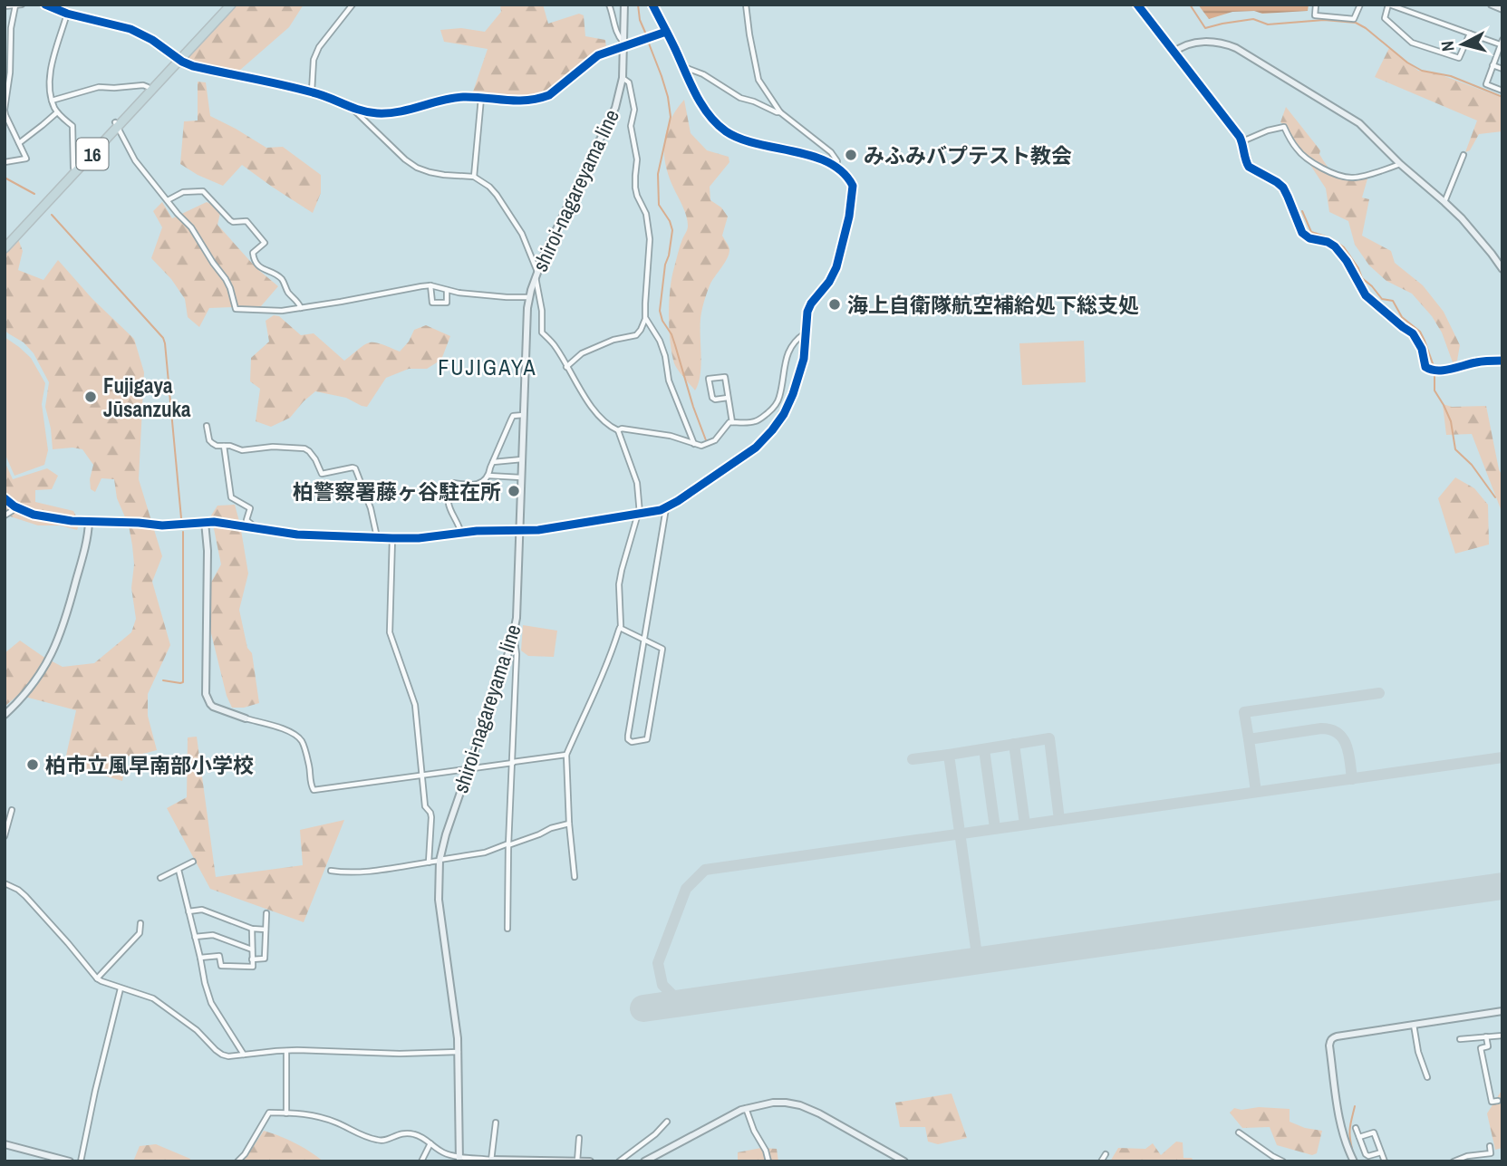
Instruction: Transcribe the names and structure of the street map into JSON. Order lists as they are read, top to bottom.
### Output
{
  "streets": {
    "highway": ["16"],
    "street": ["shiroi-nagareyama line"]
  },
  "districts": ["FUJIGAYA"],
  "places": [
    "みふみバプテスト教会",
    "海上自衛隊航空補給処下総支処",
    "Fujigaya Jūsanzuka",
    "柏警察署藤ヶ谷駐在所",
    "柏市立風早南部小学校"
  ],
  "north": "left"
}
